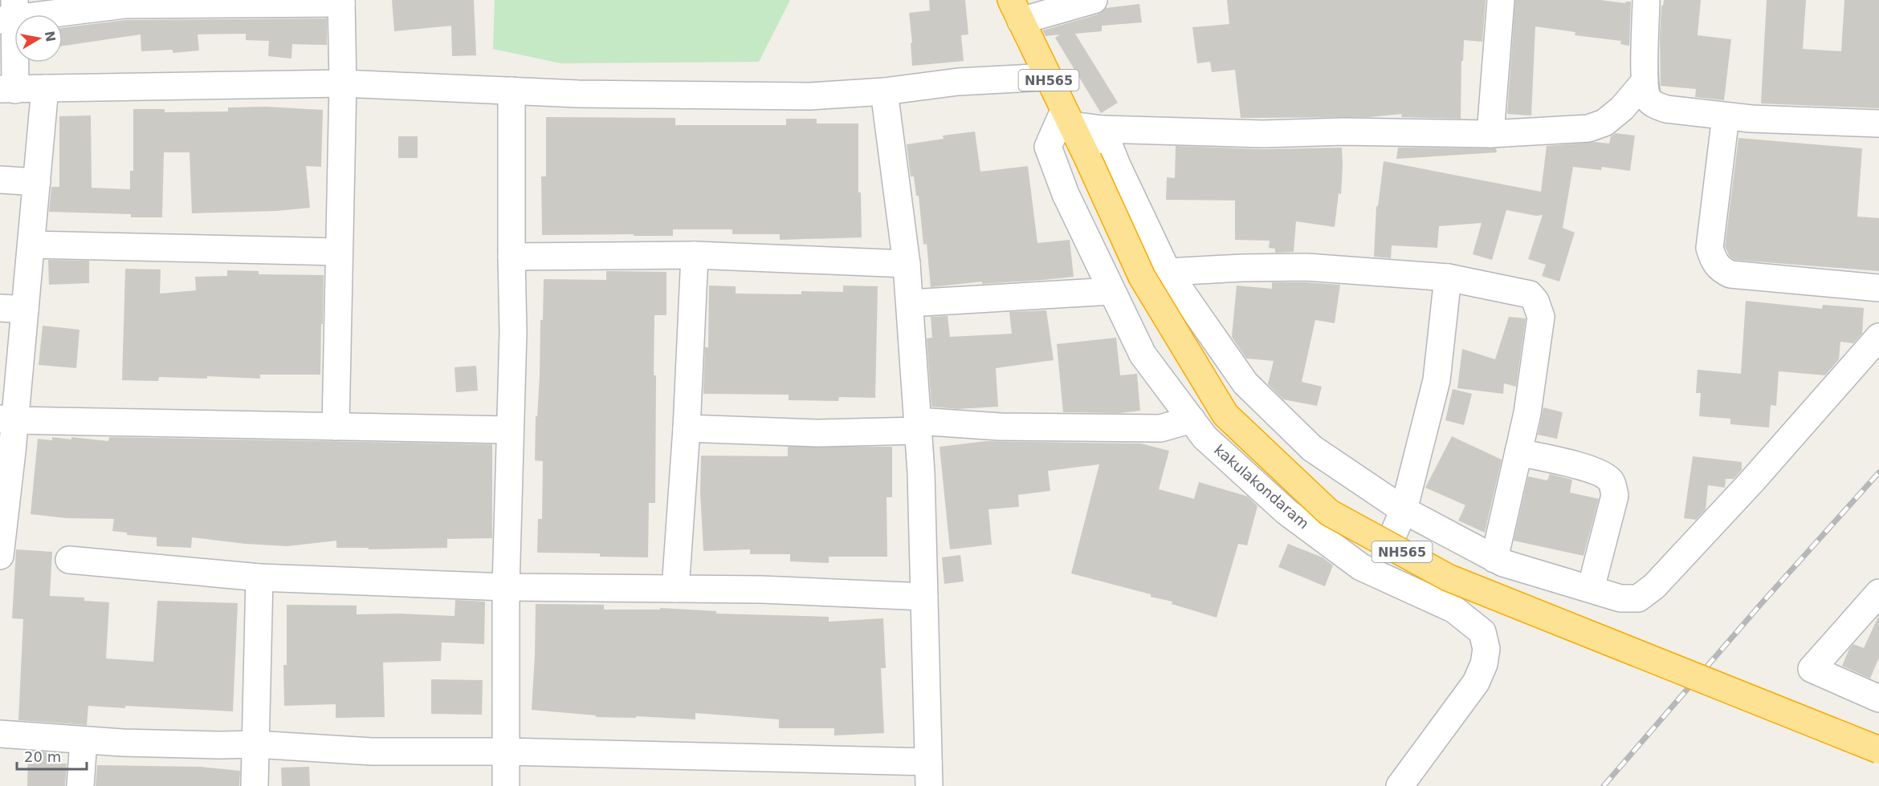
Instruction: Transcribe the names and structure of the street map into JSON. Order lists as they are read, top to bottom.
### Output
{
  "streets": {
    "highway": ["NH565"],
    "street": ["kakulakondaram"]
  },
  "crossings": [
    ["NH565", "kakulakondaram"]
  ],
  "scale_bar": "20 m",
  "north": "right"
}
